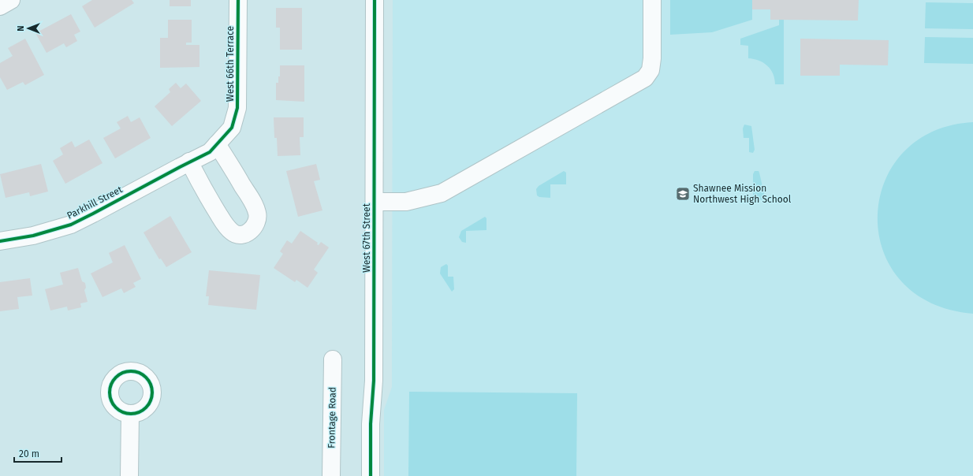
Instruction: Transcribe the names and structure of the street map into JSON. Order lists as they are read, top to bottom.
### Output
{
  "streets": {
    "street": [
      "West 66th Terrace",
      "Parkhill Street",
      "West 67th Street",
      "Frontage Road"
    ]
  },
  "crossings": [
    ["West 66th Terrace", "Parkhill Street"]
  ],
  "places": {
    "school or university": ["Shawnee Mission Northwest High School"]
  },
  "scale_bar": "20 m",
  "north": "left"
}
